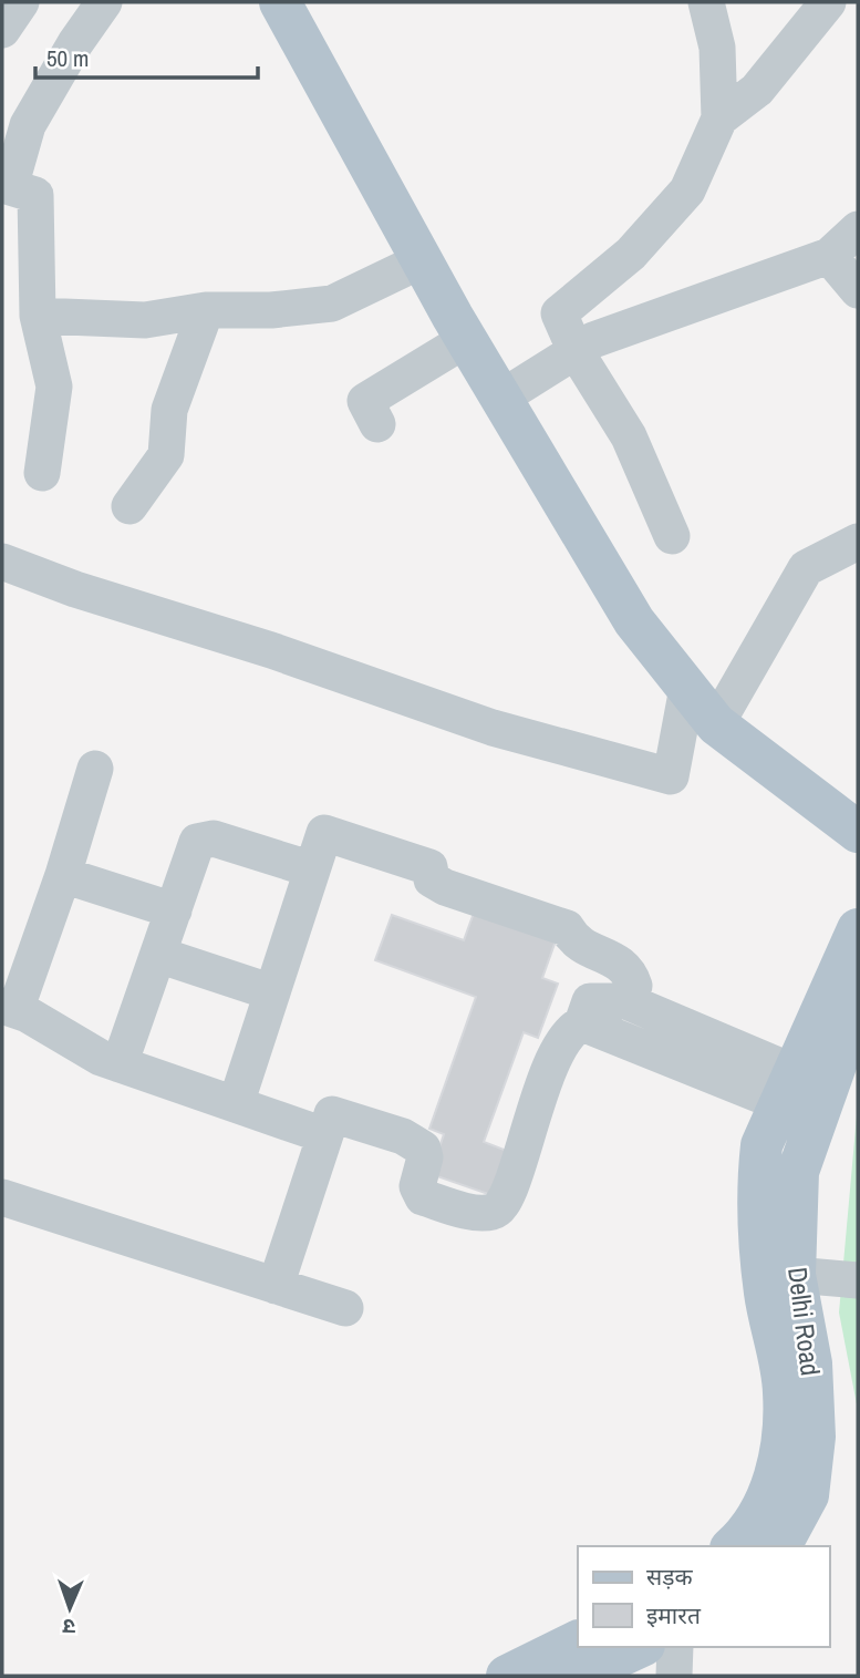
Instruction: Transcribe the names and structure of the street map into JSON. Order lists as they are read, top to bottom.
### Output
{
  "streets": {
    "main road": ["Delhi Road"]
  },
  "legend": ["सड़क", "इमारत"],
  "scale_bar": "50 m",
  "north": "bottom"
}
